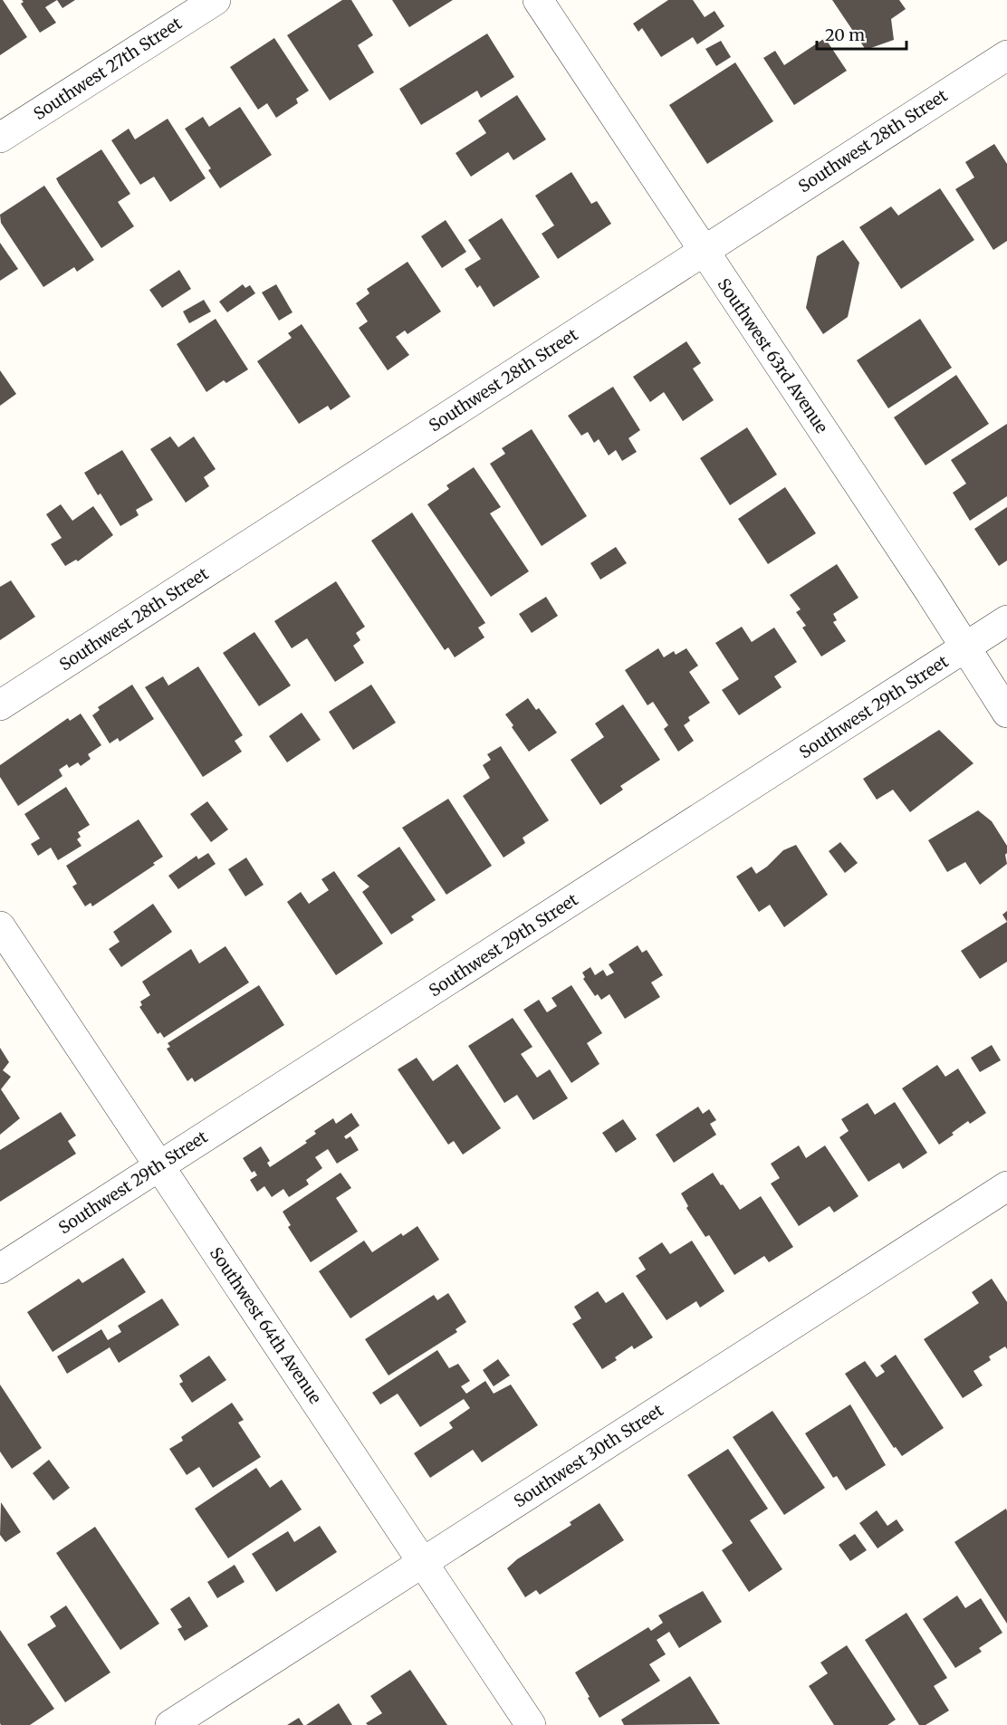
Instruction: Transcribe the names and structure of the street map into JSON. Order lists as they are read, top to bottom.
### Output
{
  "streets": {
    "street": [
      "Southwest 27th Street",
      "Southwest 28th Street",
      "Southwest 63rd Avenue",
      "Southwest 29th Street",
      "Southwest 64th Avenue",
      "Southwest 30th Street"
    ]
  },
  "crossings": [
    ["Southwest 28th Street", "Southwest 63rd Avenue"],
    ["Southwest 63rd Avenue", "Southwest 29th Street"],
    ["Southwest 29th Street", "Southwest 64th Avenue"],
    ["Southwest 64th Avenue", "Southwest 30th Street"]
  ],
  "scale_bar": "20 m"
}
